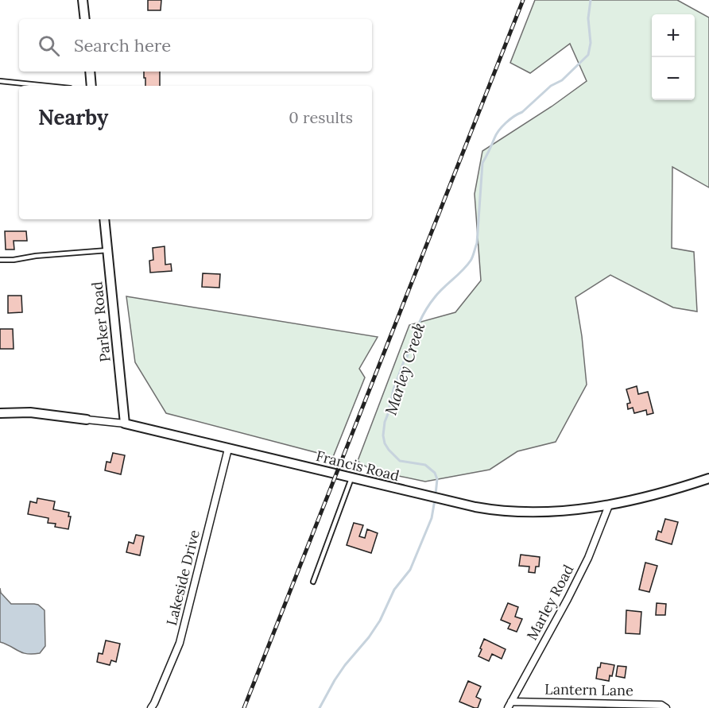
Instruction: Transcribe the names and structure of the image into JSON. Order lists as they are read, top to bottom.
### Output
{
  "streets": {
    "street": [
      "Parker Road",
      "Francis Road",
      "Lakeside Drive",
      "Marley Road",
      "Lantern Lane"
    ]
  },
  "crossings": [
    ["Parker Road", "Francis Road"],
    ["Francis Road", "Lakeside Drive"],
    ["Francis Road", "Marley Road"],
    ["Marley Road", "Lantern Lane"]
  ],
  "water": ["Marley Creek"],
  "page": {
    "map_buttons": ["+", "−"],
    "search": "Search here",
    "heading": ["Nearby", "0 results"]
  }
}
